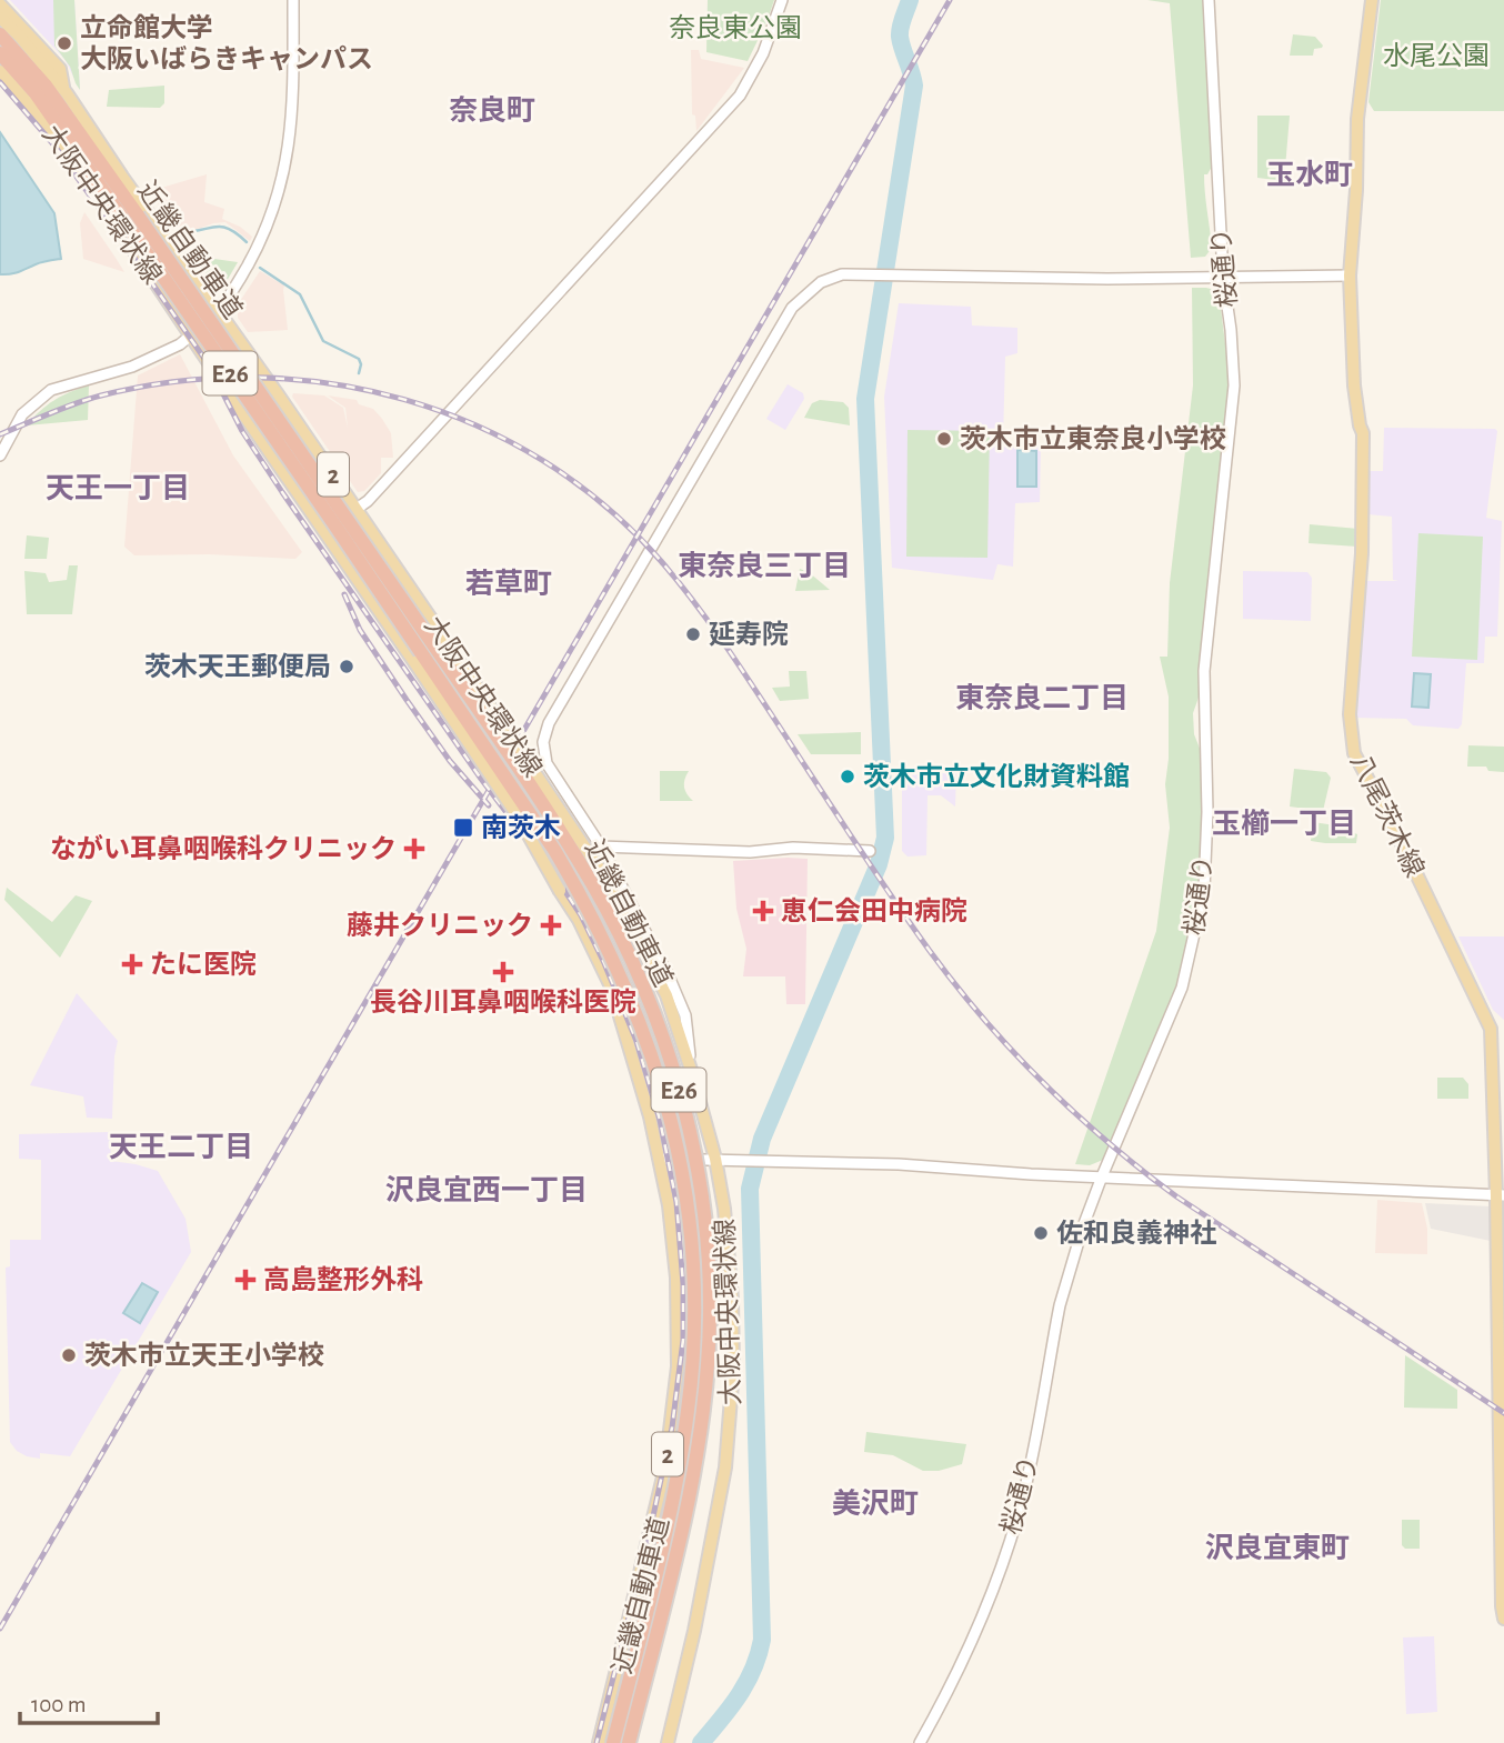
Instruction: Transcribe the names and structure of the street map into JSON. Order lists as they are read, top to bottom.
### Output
{
  "streets": {
    "highway": ["近畿自動車道", "E26"],
    "main road": ["大阪中央環状線", "2", "八尾茨木線"],
    "street": ["桜通り"]
  },
  "districts": [
    "奈良町",
    "玉水町",
    "天王一丁目",
    "東奈良三丁目",
    "若草町",
    "東奈良二丁目",
    "玉櫛一丁目",
    "天王二丁目",
    "沢良宜西一丁目",
    "美沢町",
    "沢良宜東町"
  ],
  "parks": ["奈良東公園", "水尾公園"],
  "places": {
    "other": [
      "立命館大学 大阪いばらきキャンパス",
      "茨木市立東奈良小学校",
      "延寿院",
      "茨木天王郵便局",
      "茨木市立文化財資料館",
      "佐和良義神社",
      "茨木市立天王小学校"
    ],
    "transit": ["南茨木"],
    "health": [
      "ながい耳鼻咽喉科クリニック",
      "恵仁会田中病院",
      "藤井クリニック",
      "たに医院",
      "長谷川耳鼻咽喉科医院",
      "高島整形外科"
    ]
  },
  "scale_bar": "100 m"
}
